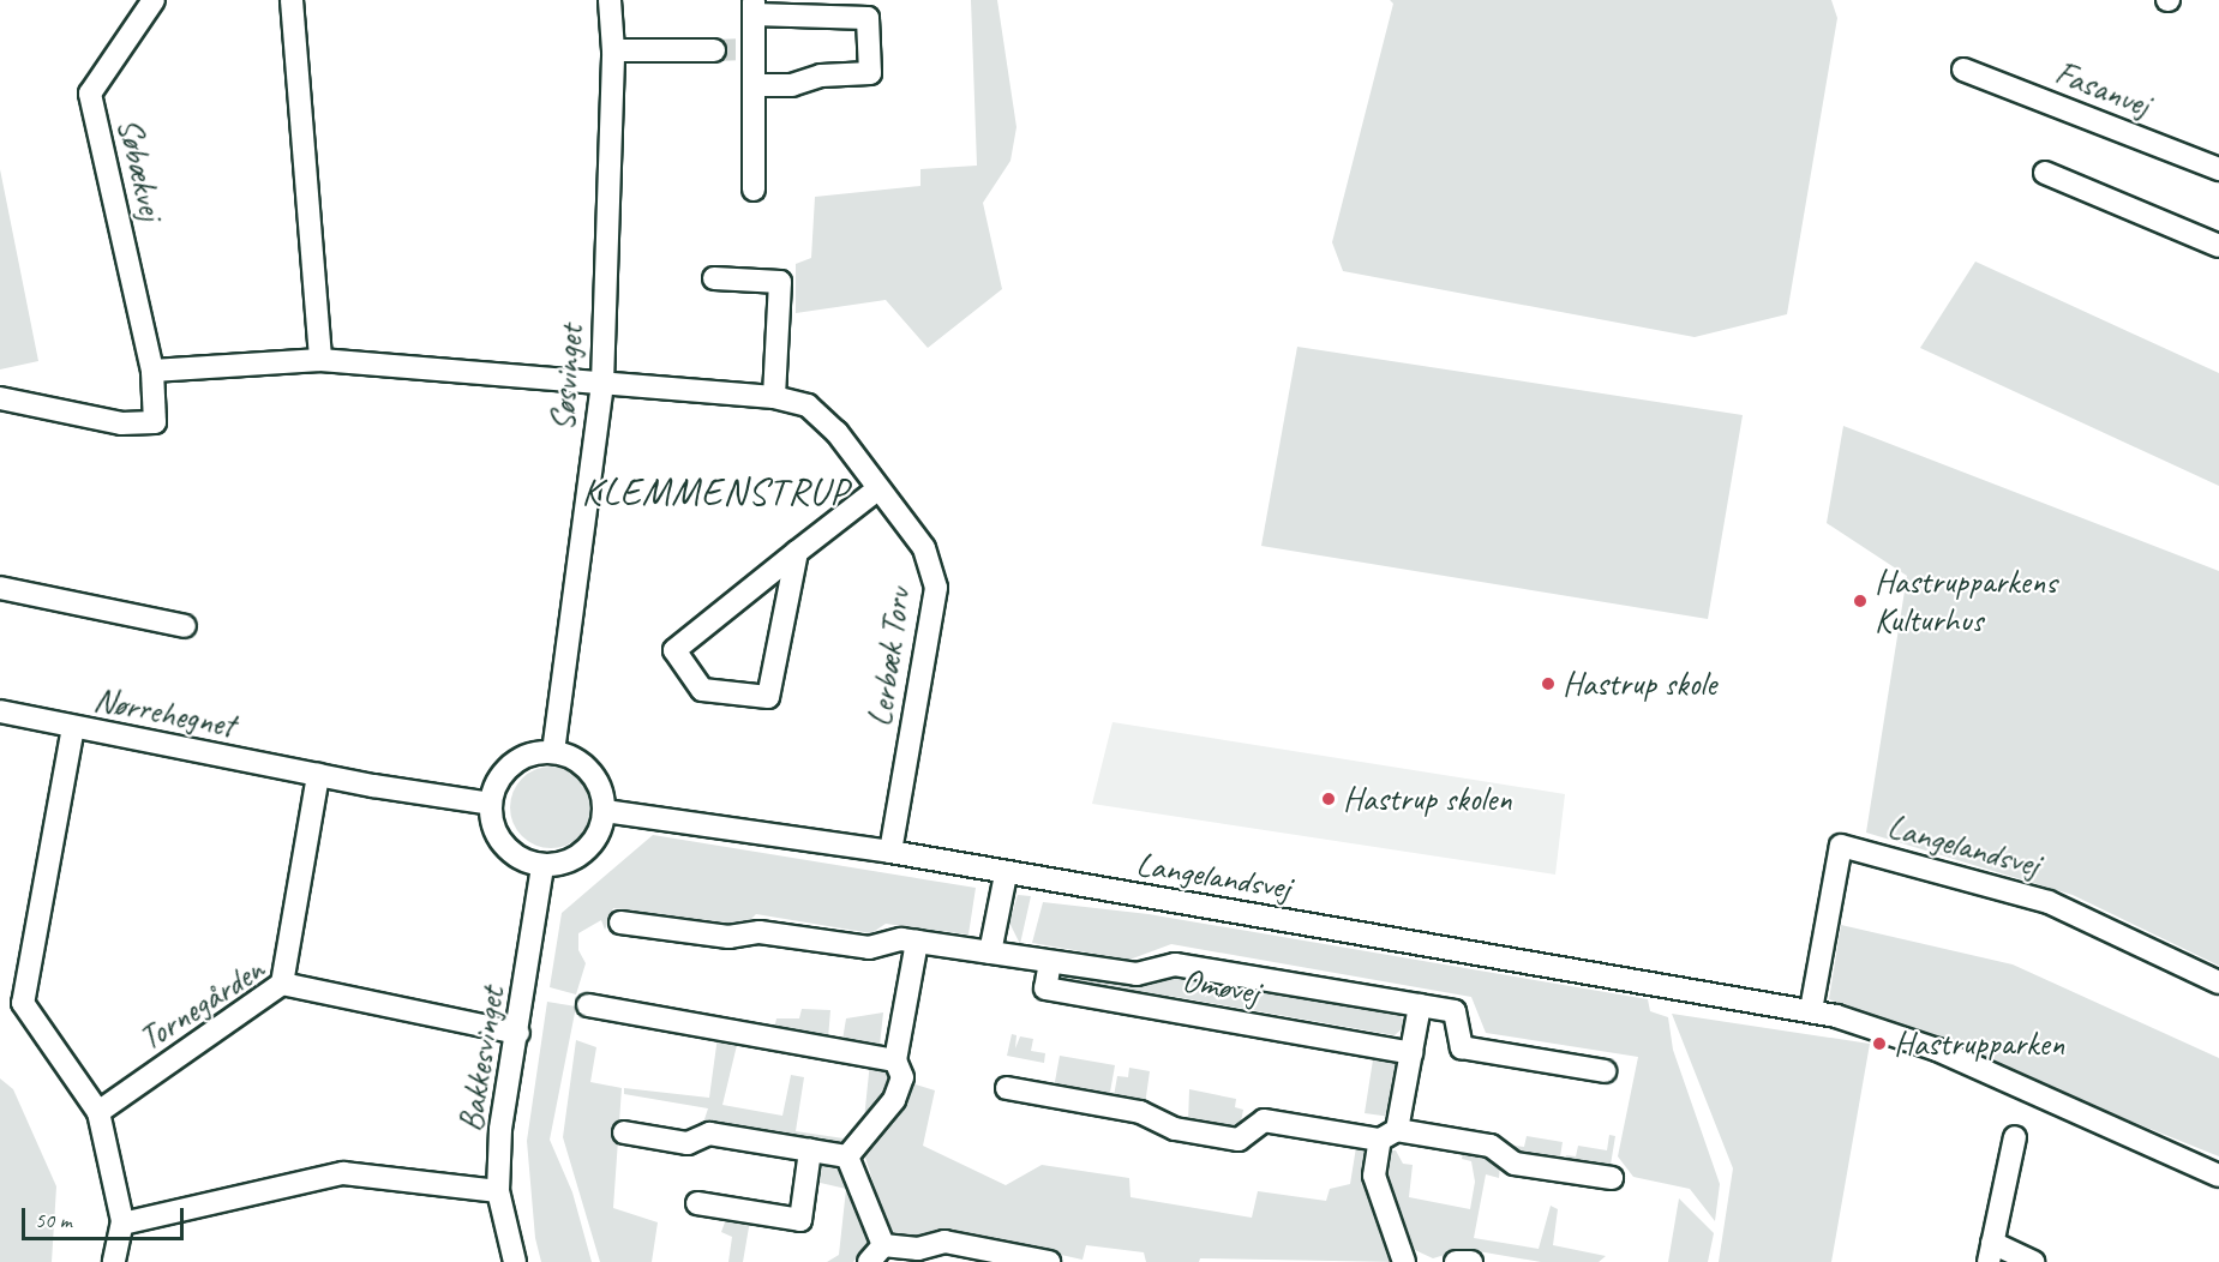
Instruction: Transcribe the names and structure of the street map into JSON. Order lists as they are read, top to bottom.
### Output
{
  "streets": {
    "street": [
      "Fasanvej",
      "Søbækvej",
      "Søsvinget",
      "Lerbæk Torv",
      "Nørrehegnet",
      "Langelandsvej",
      "Omøvej",
      "Tornegården",
      "Bakkesvinget"
    ]
  },
  "crossings": [
    ["Søsvinget", "Lerbæk Torv"],
    ["Søsvinget", "Nørrehegnet"],
    ["Søsvinget", "Langelandsvej"],
    ["Søsvinget", "Bakkesvinget"],
    ["Lerbæk Torv", "Langelandsvej"],
    ["Nørrehegnet", "Langelandsvej"],
    ["Nørrehegnet", "Bakkesvinget"],
    ["Langelandsvej", "Bakkesvinget"],
    ["Tornegården", "Bakkesvinget"]
  ],
  "districts": ["KLEMMENSTRUP"],
  "places": [
    "Hastrupparkens Kulturhus",
    "Hastrup skole",
    "Hastrup skolen",
    "Hastrupparken"
  ],
  "scale_bar": "50 m"
}
